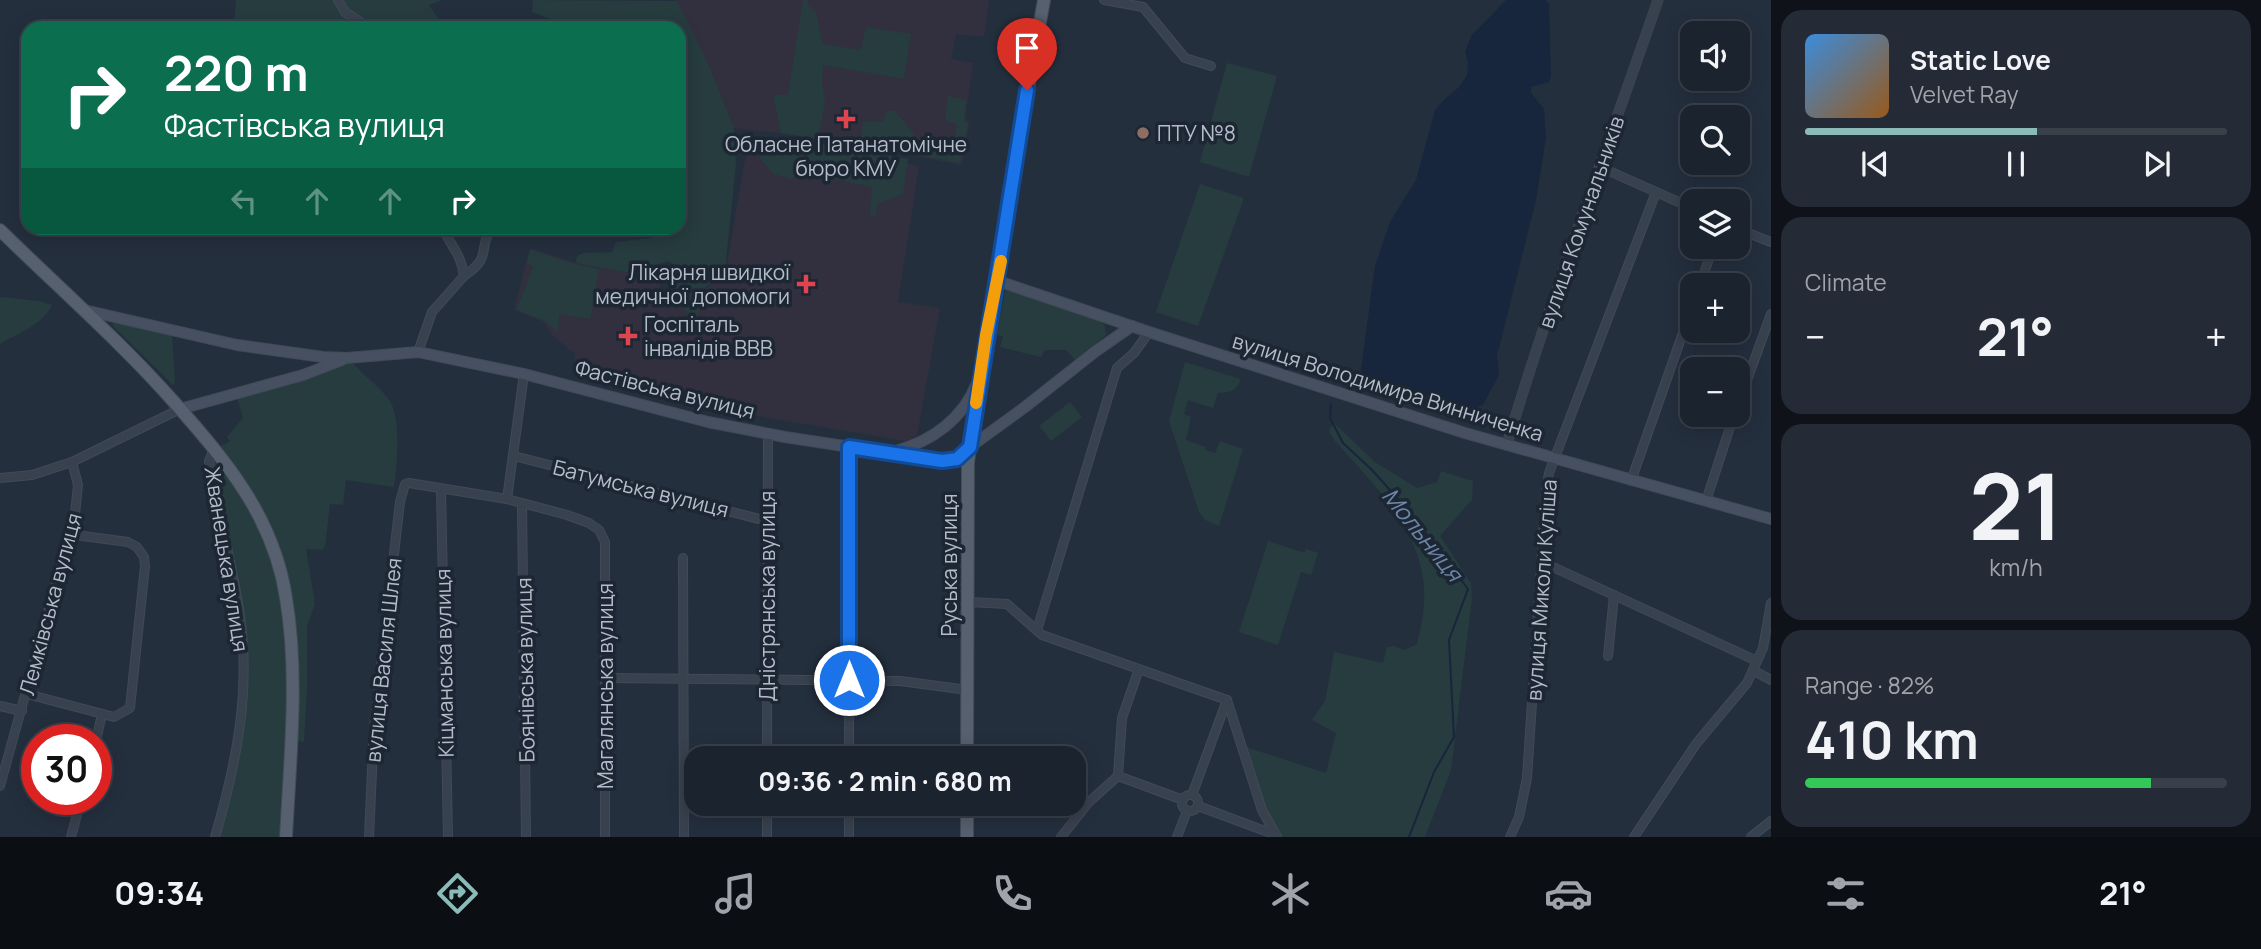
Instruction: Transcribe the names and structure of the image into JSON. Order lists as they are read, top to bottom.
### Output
{
  "streets": {
    "main road": ["вулиця Володимира Винниченка", "Фастівська вулиця", "Руська вулиця"],
    "street": [
      "вулиця Комунальників",
      "Батумська вулиця",
      "Жванецька вулиця",
      "вулиця Миколи Куліша",
      "Дністрянська вулиця",
      "Лемківська вулиця",
      "вулиця Василя Шлея",
      "Кіцманська вулиця",
      "Боянівська вулиця",
      "Магалянська вулиця"
    ]
  },
  "crossings": [
    ["вулиця Комунальників", "вулиця Володимира Винниченка"],
    ["вулиця Володимира Винниченка", "Фастівська вулиця"],
    ["вулиця Володимира Винниченка", "Руська вулиця"],
    ["вулиця Володимира Винниченка", "вулиця Миколи Куліша"],
    ["Фастівська вулиця", "Руська вулиця"],
    ["Фастівська вулиця", "Дністрянська вулиця"],
    ["Батумська вулиця", "Дністрянська вулиця"],
    ["вулиця Василя Шлея", "Кіцманська вулиця"],
    ["Боянівська вулиця", "Магалянська вулиця"]
  ],
  "water": ["Мольниця"],
  "places": {
    "health": ["Обласне Патанатомічне бюро КМУ", "Лікарня швидкої медичної допомоги", "Госпіталь інвалідів ВВВ"],
    "other": ["ПТУ №8"]
  },
  "page": {
    "map_buttons": ["+", "−"],
    "turn": ["220 m", "Фастівська вулиця"],
    "song": ["Static Love", "Velvet Ray"],
    "tile": [
      "Climate",
      ["21", "km/h"],
      ["Range · 82%", "410 km"]
    ],
    "heat": ["−", "21°", "+"],
    "limit": "30",
    "trip": "09:36 · 2 min · 680 m",
    "tabs": ["09:34", "21°"]
  }
}
